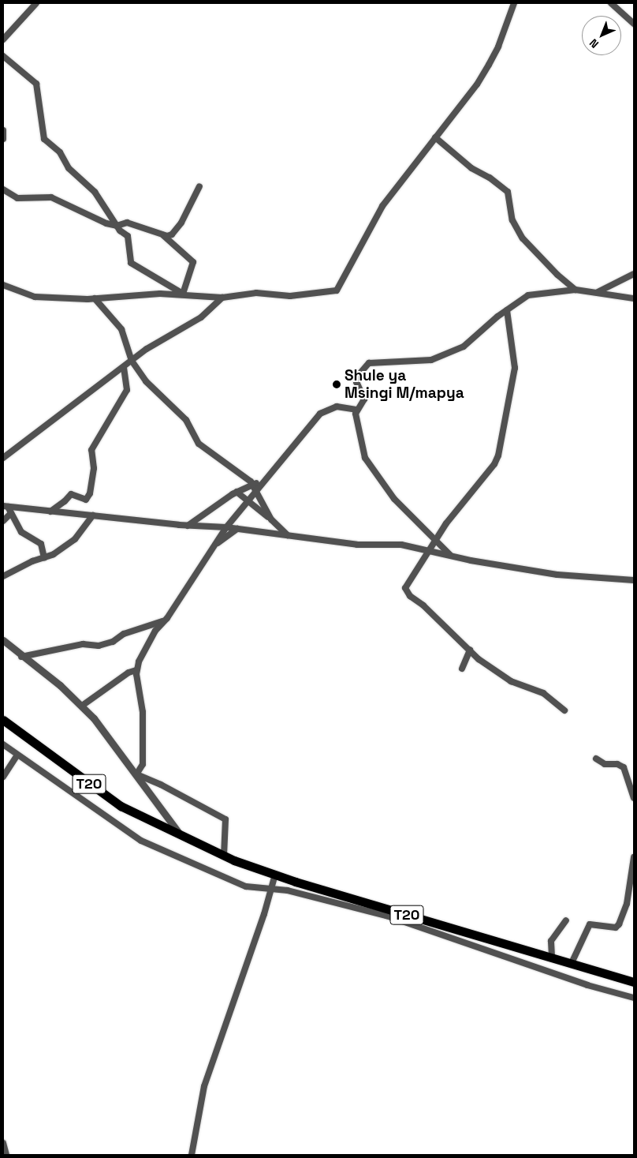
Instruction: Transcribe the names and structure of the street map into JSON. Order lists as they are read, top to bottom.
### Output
{
  "streets": {
    "main road": ["T20"]
  },
  "places": ["Shule ya Msingi M/mapya"],
  "north": "bottom left"
}
